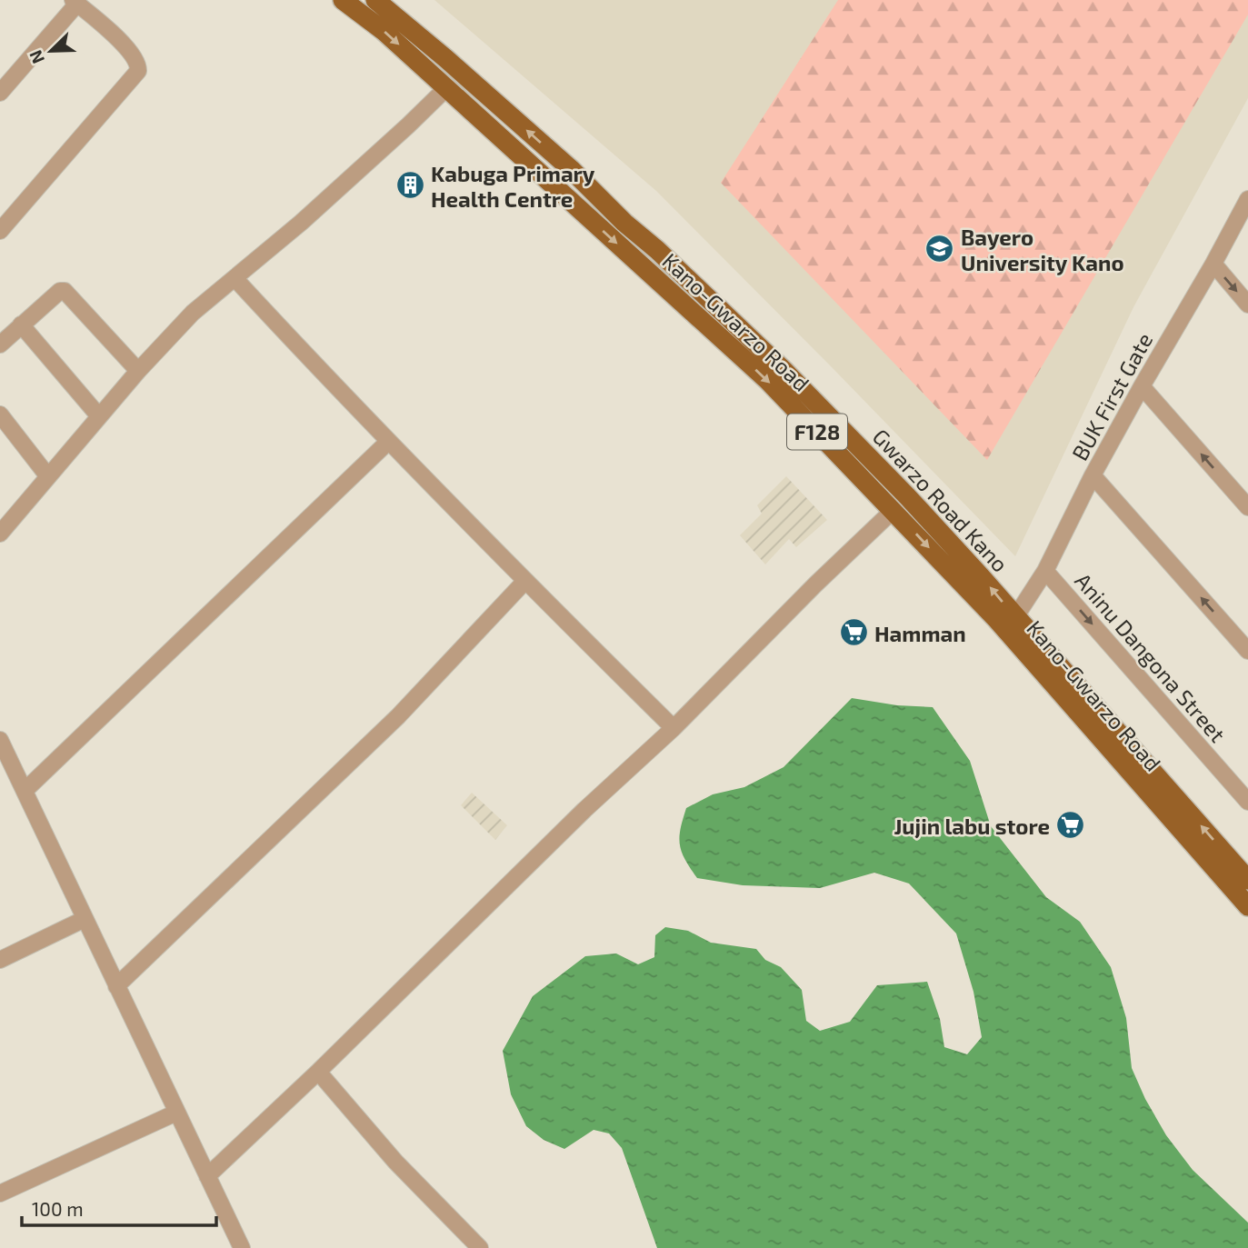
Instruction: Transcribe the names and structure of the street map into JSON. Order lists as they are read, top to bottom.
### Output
{
  "streets": {
    "main road": ["Kano-Gwarzo Road", "F128", "Gwarzo Road Kano"],
    "street": ["BUK First Gate", "Aninu Dangona Street"]
  },
  "crossings": [
    ["BUK First Gate", "Gwarzo Road Kano"],
    ["BUK First Gate", "Aninu Dangona Street"]
  ],
  "one_way": ["Kano-Gwarzo Road", "Gwarzo Road Kano"],
  "places": {
    "building": ["Kabuga Primary Health Centre"],
    "school or university": ["Bayero University Kano"],
    "supermarket": ["Hamman", "Jujin labu store"]
  },
  "scale_bar": "100 m",
  "north": "bottom left"
}
